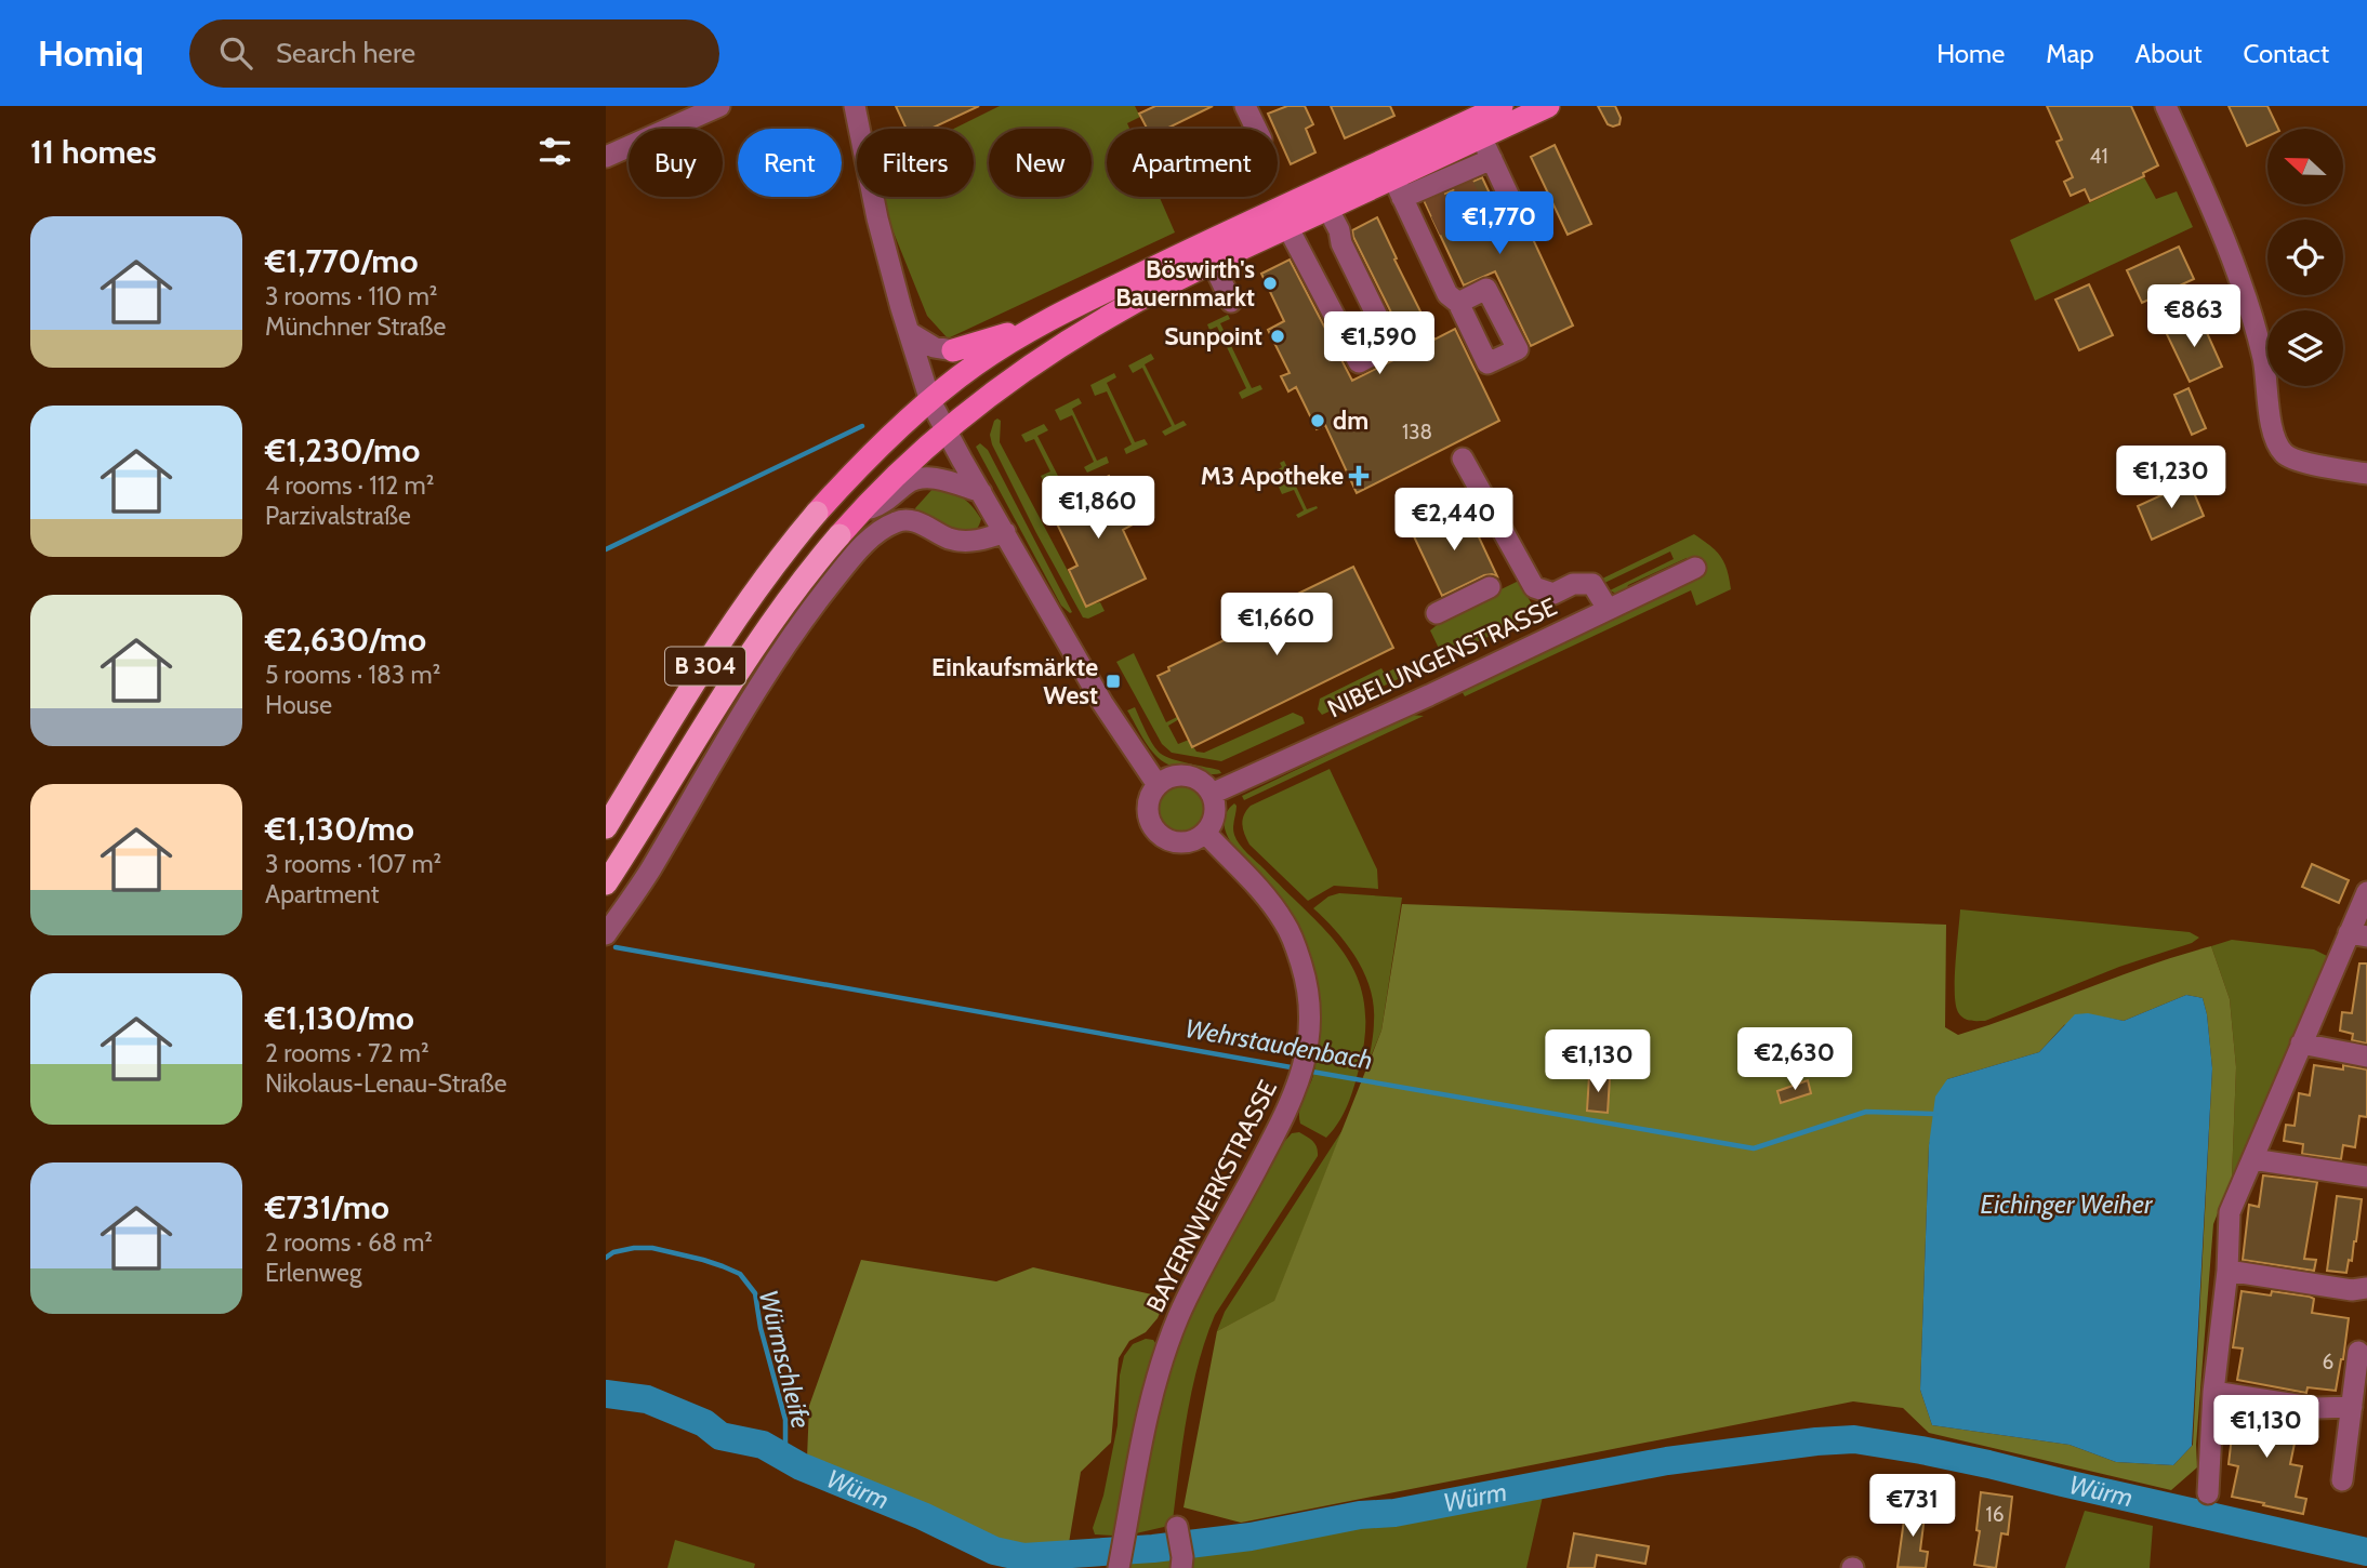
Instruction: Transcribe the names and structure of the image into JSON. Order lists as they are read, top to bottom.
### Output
{
  "streets": {
    "highway": ["B 304"],
    "street": ["NIBELUNGENSTRASSE", "BAYERNWERKSTRASSE"]
  },
  "crossings": [
    ["NIBELUNGENSTRASSE", "BAYERNWERKSTRASSE"]
  ],
  "water": [
    "Wehrstaudenbach",
    "Eichinger Weiher",
    "Würmschleife",
    "Würm"
  ],
  "places": {
    "other": ["Böswirth's Bauernmarkt", "Sunpoint", "dm"],
    "health": ["M3 Apotheke"],
    "transit": ["Einkaufsmärkte West"]
  },
  "house_numbers": [
    "41",
    "138",
    "6",
    "16"
  ],
  "north": "left",
  "page": {
    "header": "Homiq",
    "search": "Search here",
    "nav": [
      "Home",
      "Map",
      "About",
      "Contact"
    ],
    "heading": "11 homes",
    "chip": [
      "Buy",
      "Rent",
      "Filters",
      "New",
      "Apartment"
    ],
    "price": [
      "€1,770",
      "€863",
      "€1,590",
      "€1,230",
      "€1,860",
      "€2,440",
      "€1,660",
      "€2,630",
      "€1,130",
      "€1,130",
      "€731"
    ],
    "list": [
      {
        "name": "€1,770/mo",
        "note": "3 rooms · 110 m² · Münchner Straße"
      },
      {
        "name": "€1,230/mo",
        "note": "4 rooms · 112 m² · Parzivalstraße"
      },
      {
        "name": "€2,630/mo",
        "note": "5 rooms · 183 m² · House"
      },
      {
        "name": "€1,130/mo",
        "note": "3 rooms · 107 m² · Apartment"
      },
      {
        "name": "€1,130/mo",
        "note": "2 rooms · 72 m² · Nikolaus-Lenau-Straße"
      },
      {
        "name": "€731/mo",
        "note": "2 rooms · 68 m² · Erlenweg"
      }
    ]
  }
}
